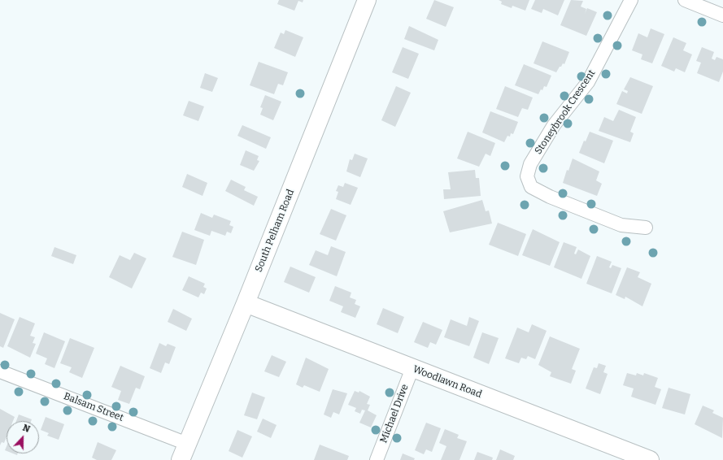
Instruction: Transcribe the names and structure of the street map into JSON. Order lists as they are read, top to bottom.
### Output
{
  "streets": {
    "main road": ["South Pelham Road", "Woodlawn Road"],
    "street": ["Stoneybrook Crescent", "Balsam Street", "Michael Drive"]
  },
  "crossings": [
    ["South Pelham Road", "Woodlawn Road"],
    ["South Pelham Road", "Balsam Street"],
    ["Woodlawn Road", "Michael Drive"]
  ],
  "north": "top"
}
